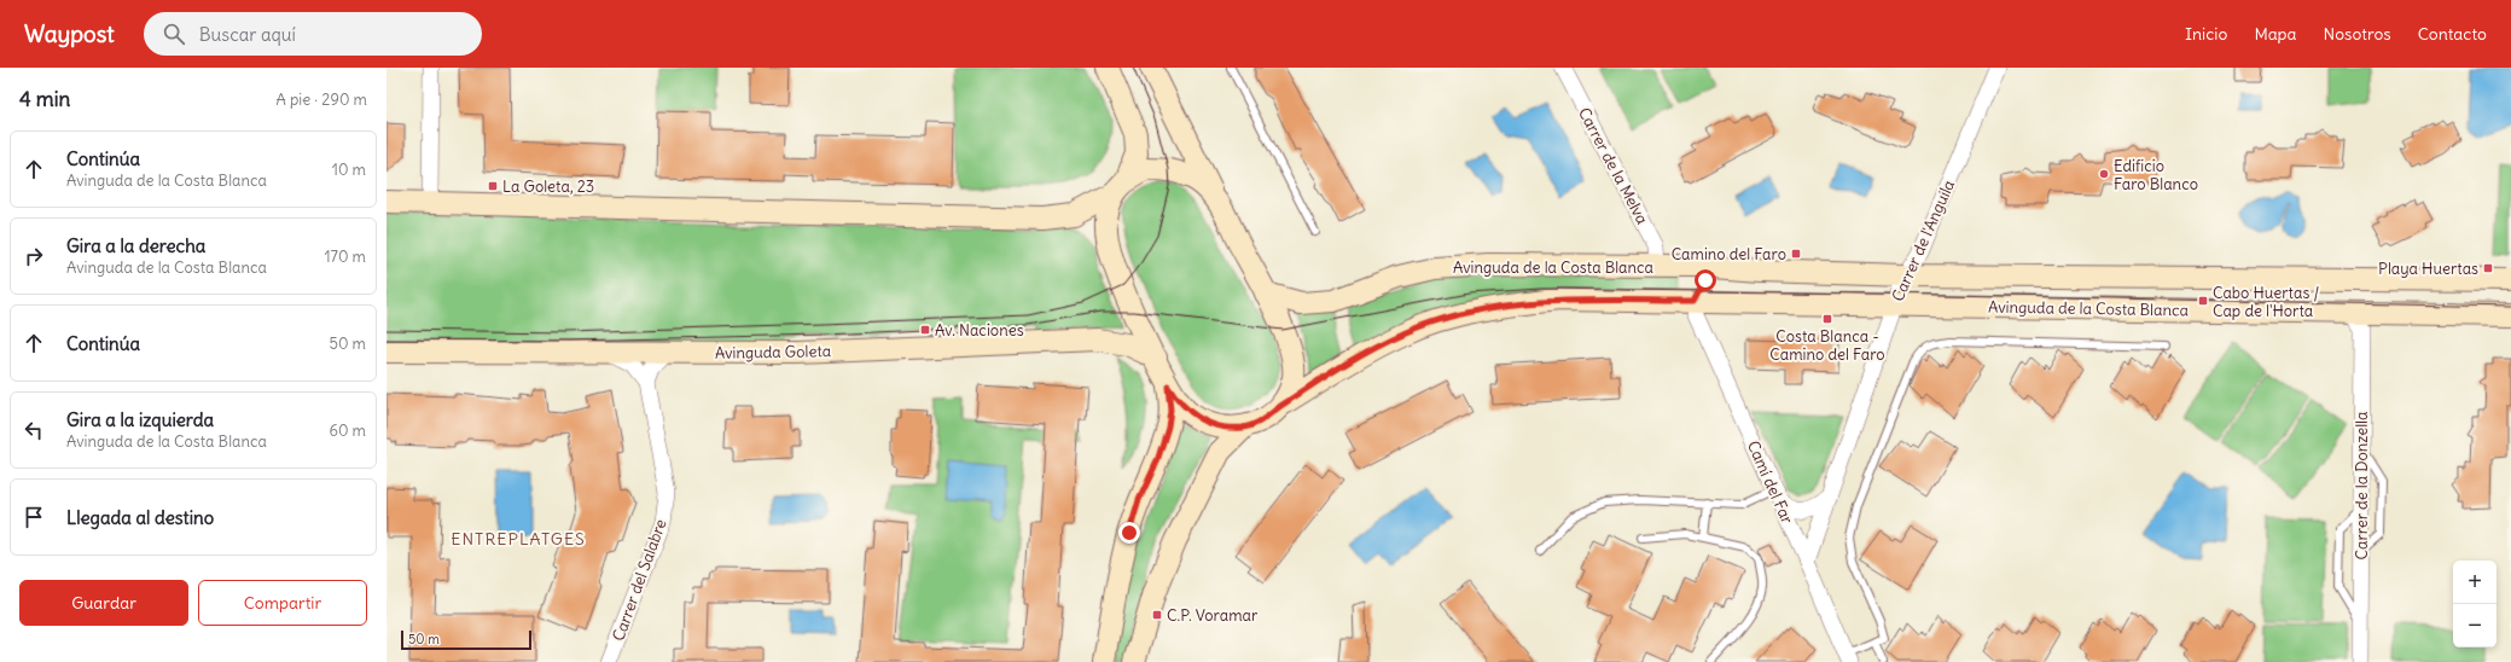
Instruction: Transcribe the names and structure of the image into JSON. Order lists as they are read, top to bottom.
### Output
{
  "streets": {
    "street": [
      "Carrer de la Melva",
      "Carrer de l'Anguila",
      "Avinguda de la Costa Blanca",
      "Avinguda Goleta",
      "Camí del Far",
      "Carrer de la Donzella",
      "Carrer del Salabre"
    ]
  },
  "crossings": [
    ["Carrer de la Melva", "Avinguda de la Costa Blanca"],
    ["Carrer de l'Anguila", "Avinguda de la Costa Blanca"],
    ["Carrer de l'Anguila", "Camí del Far"],
    ["Avinguda de la Costa Blanca", "Camí del Far"],
    ["Avinguda de la Costa Blanca", "Carrer de la Donzella"],
    ["Avinguda Goleta", "Carrer del Salabre"]
  ],
  "districts": ["ENTREPLATGES"],
  "places": {
    "other": ["Edificio Faro Blanco"],
    "transit": [
      "La Goleta, 23",
      "Camino del Faro",
      "Playa Huertas",
      "Cabo Huertas / Cap de l'Horta",
      "Costa Blanca - Camino del Faro",
      "Av. Naciones",
      "C.P. Voramar"
    ]
  },
  "scale_bar": "50 m",
  "page": {
    "header": "Waypost",
    "search": "Buscar aquí",
    "nav": [
      "Inicio",
      "Mapa",
      "Nosotros",
      "Contacto"
    ],
    "heading": ["4 min", "A pie · 290 m"],
    "list": [
      ["Continúa", "Avinguda de la Costa Blanca", "10 m"],
      ["Gira a la derecha", "Avinguda de la Costa Blanca", "170 m"],
      ["Continúa", "50 m"],
      ["Gira a la izquierda", "Avinguda de la Costa Blanca", "60 m"],
      "Llegada al destino"
    ],
    "map_buttons": ["+", "−"],
    "buttons": ["Guardar", "Compartir"],
    "scale": "50 m"
  }
}
